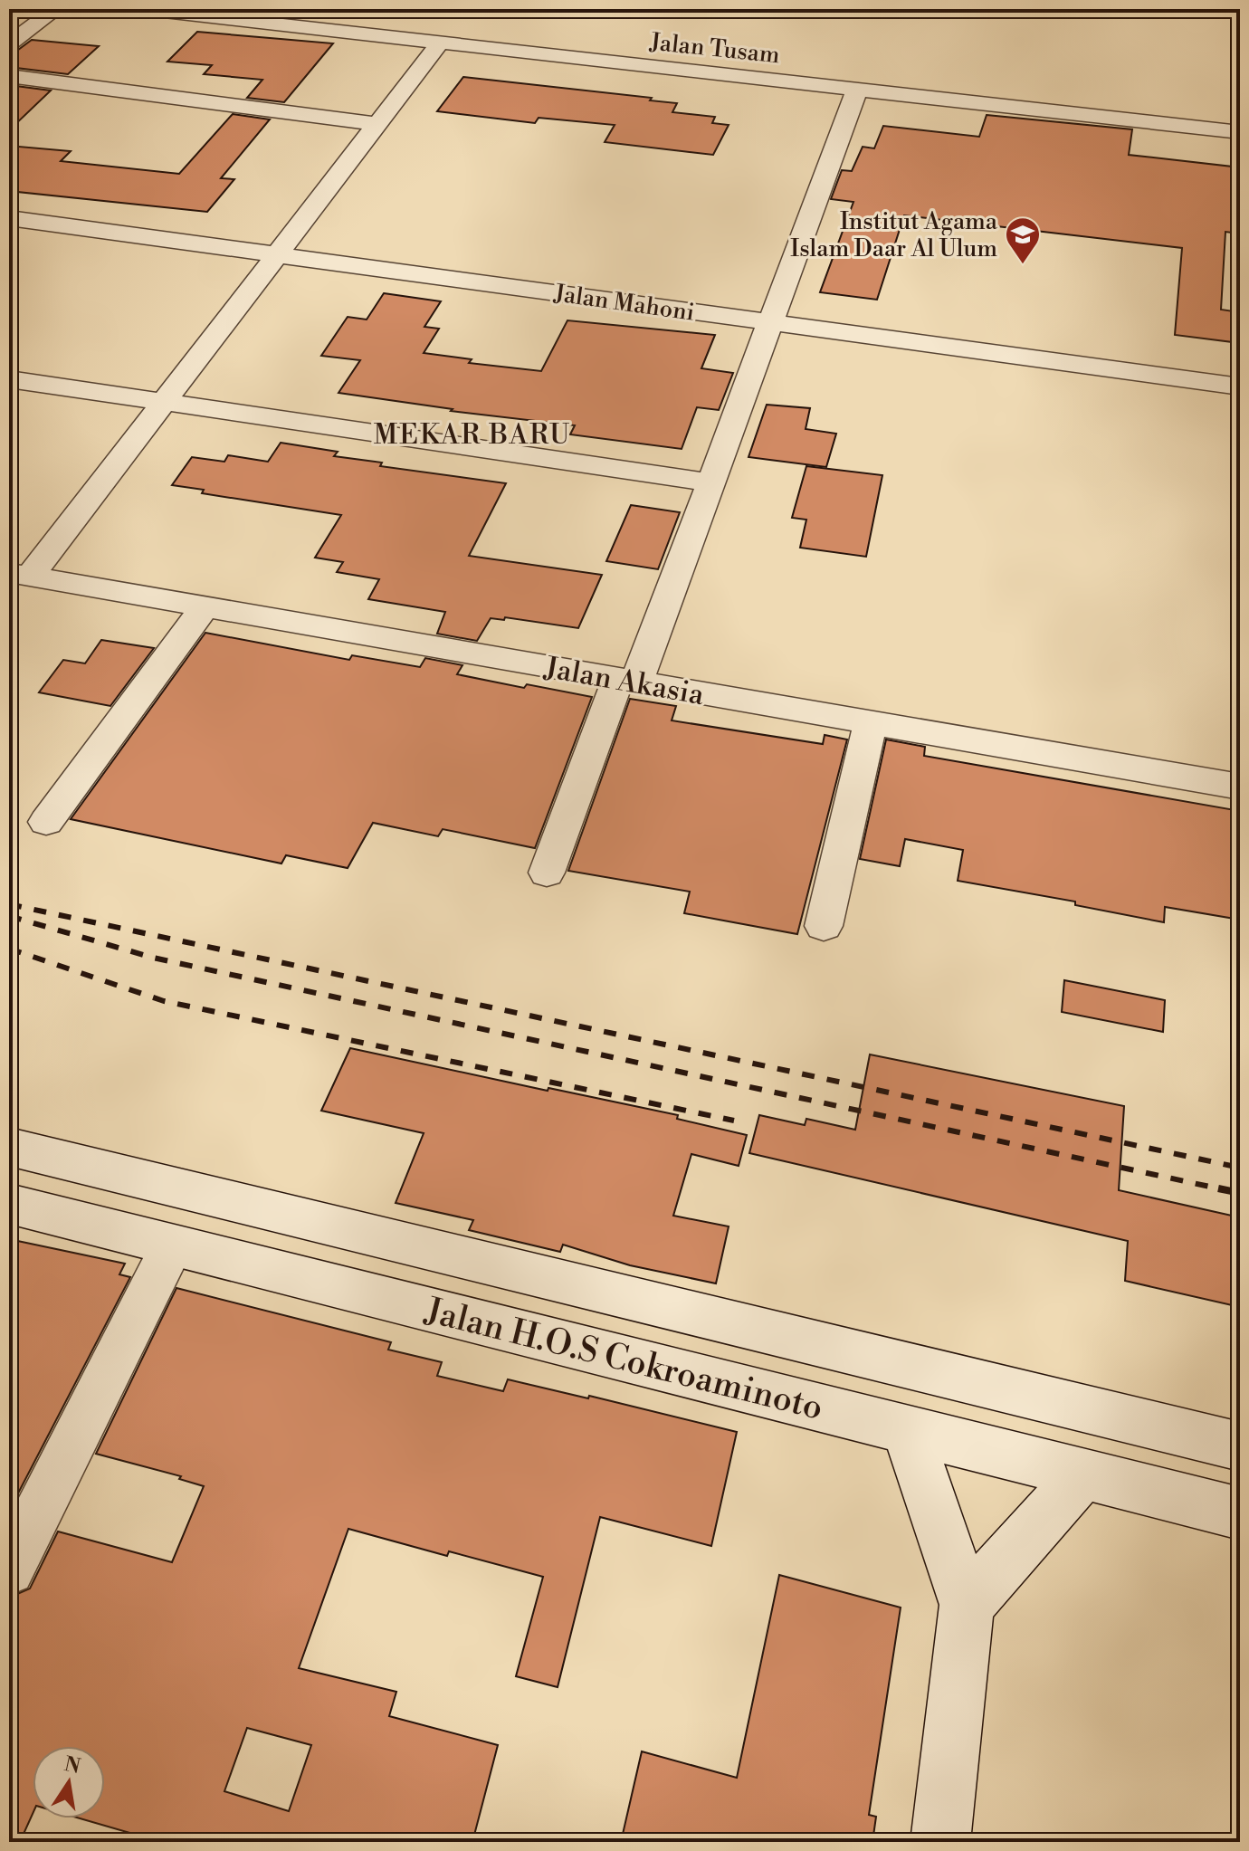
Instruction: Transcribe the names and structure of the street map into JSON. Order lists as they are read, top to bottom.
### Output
{
  "streets": {
    "main road": ["Jalan H.O.S Cokroaminoto"],
    "street": ["Jalan Tusam", "Jalan Mahoni", "Jalan Akasia"]
  },
  "districts": ["MEKAR BARU"],
  "places": {
    "school or university": ["Institut Agama Islam Daar Al Ulum"]
  },
  "north": "top"
}
